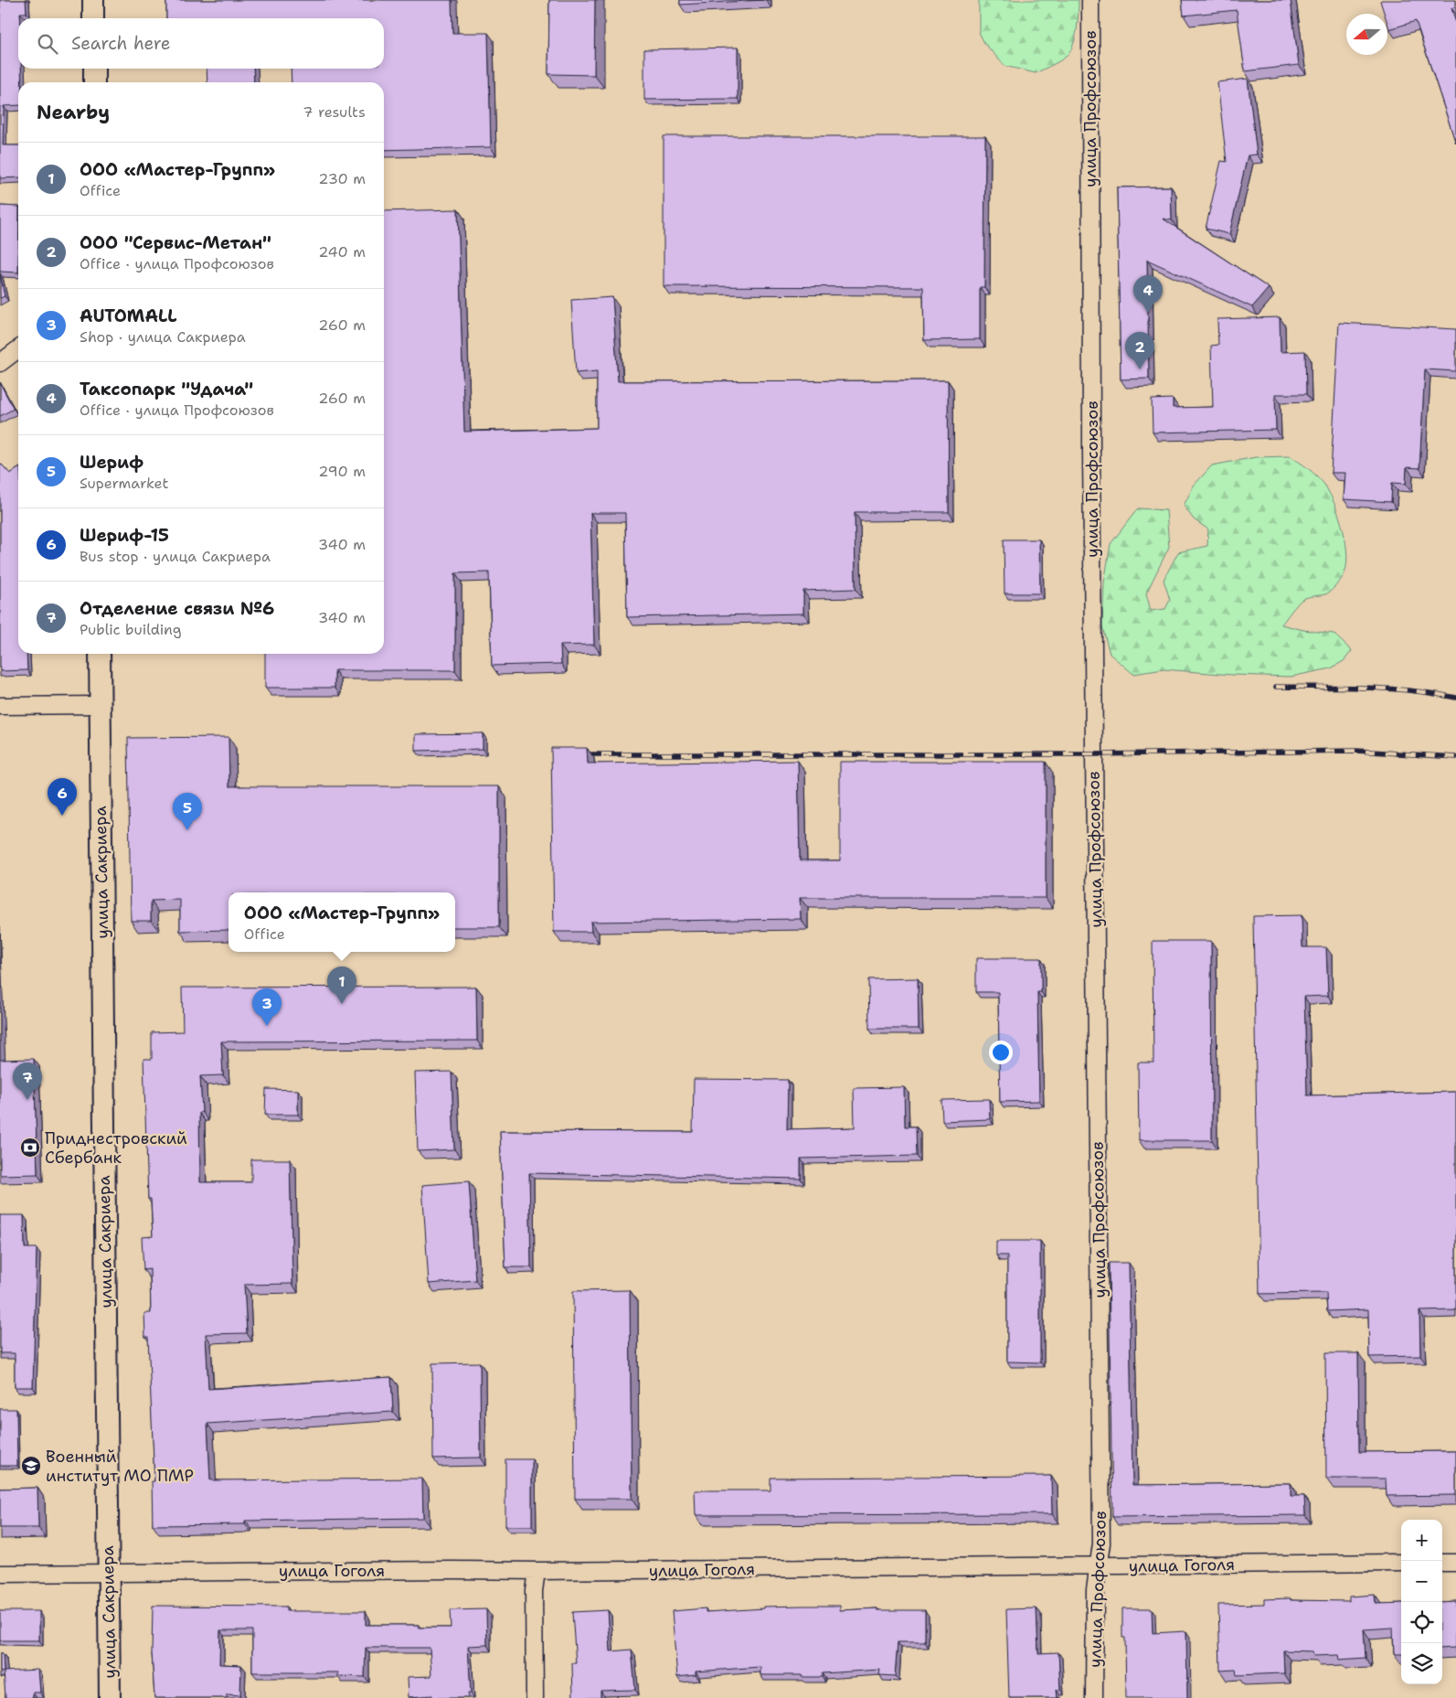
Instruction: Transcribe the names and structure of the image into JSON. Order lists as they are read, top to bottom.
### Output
{
  "streets": {
    "street": ["улица Профсоюзов", "улица Сакриера", "улица Гоголя"]
  },
  "crossings": [
    ["улица Профсоюзов", "улица Гоголя"],
    ["улица Сакриера", "улица Гоголя"]
  ],
  "places": {
    "bank": ["Приднестровский Сбербанк"],
    "school or university": ["Военный институт МО ПМР"]
  },
  "north": "left",
  "page": {
    "search": "Search here",
    "heading": ["Nearby", "7 results"],
    "list": [
      {
        "mark": "1",
        "name": "ООО «Мастер-Групп»",
        "note": "Office",
        "value": "230 m"
      },
      {
        "mark": "2",
        "name": "ООО \"Сервис-Метан\"",
        "note": "Office · улица Профсоюзов",
        "value": "240 m"
      },
      {
        "mark": "3",
        "name": "AUTOMALL",
        "note": "Shop · улица Сакриера",
        "value": "260 m"
      },
      {
        "mark": "4",
        "name": "Таксопарк \"Удача\"",
        "note": "Office · улица Профсоюзов",
        "value": "260 m"
      },
      {
        "mark": "5",
        "name": "Шериф",
        "note": "Supermarket",
        "value": "290 m"
      },
      {
        "mark": "6",
        "name": "Шериф-15",
        "note": "Bus stop · улица Сакриера",
        "value": "340 m"
      },
      {
        "mark": "7",
        "name": "Отделение связи №6",
        "note": "Public building",
        "value": "340 m"
      }
    ],
    "pins": [
      "4",
      "2",
      "6",
      "5",
      "1",
      "3",
      "7"
    ],
    "popup": ["ООО «Мастер-Групп»", "Office"],
    "map_buttons": ["+", "−"]
  }
}
